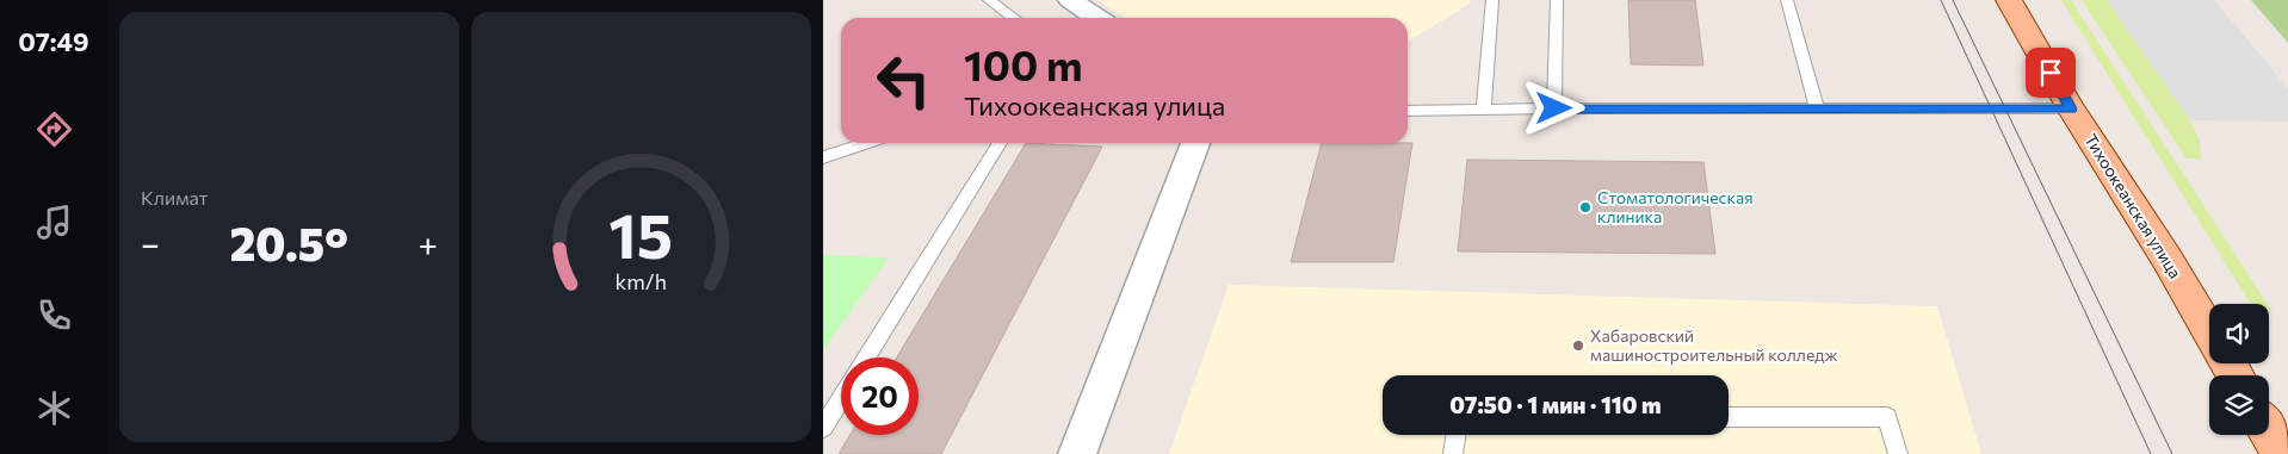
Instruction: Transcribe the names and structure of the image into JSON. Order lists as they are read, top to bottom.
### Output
{
  "streets": {
    "main road": ["Тихоокеанская улица"]
  },
  "places": ["Стоматологическая клиника", "Хабаровский машиностроительный колледж"],
  "page": {
    "tabs": "07:49",
    "tile": "Климат",
    "turn": ["100 m", "Тихоокеанская улица"],
    "heat": ["−", "20.5°", "+"],
    "limit": "20",
    "trip": "07:50 · 1 мин · 110 m",
    "gauge": ["15", "km/h"]
  }
}
